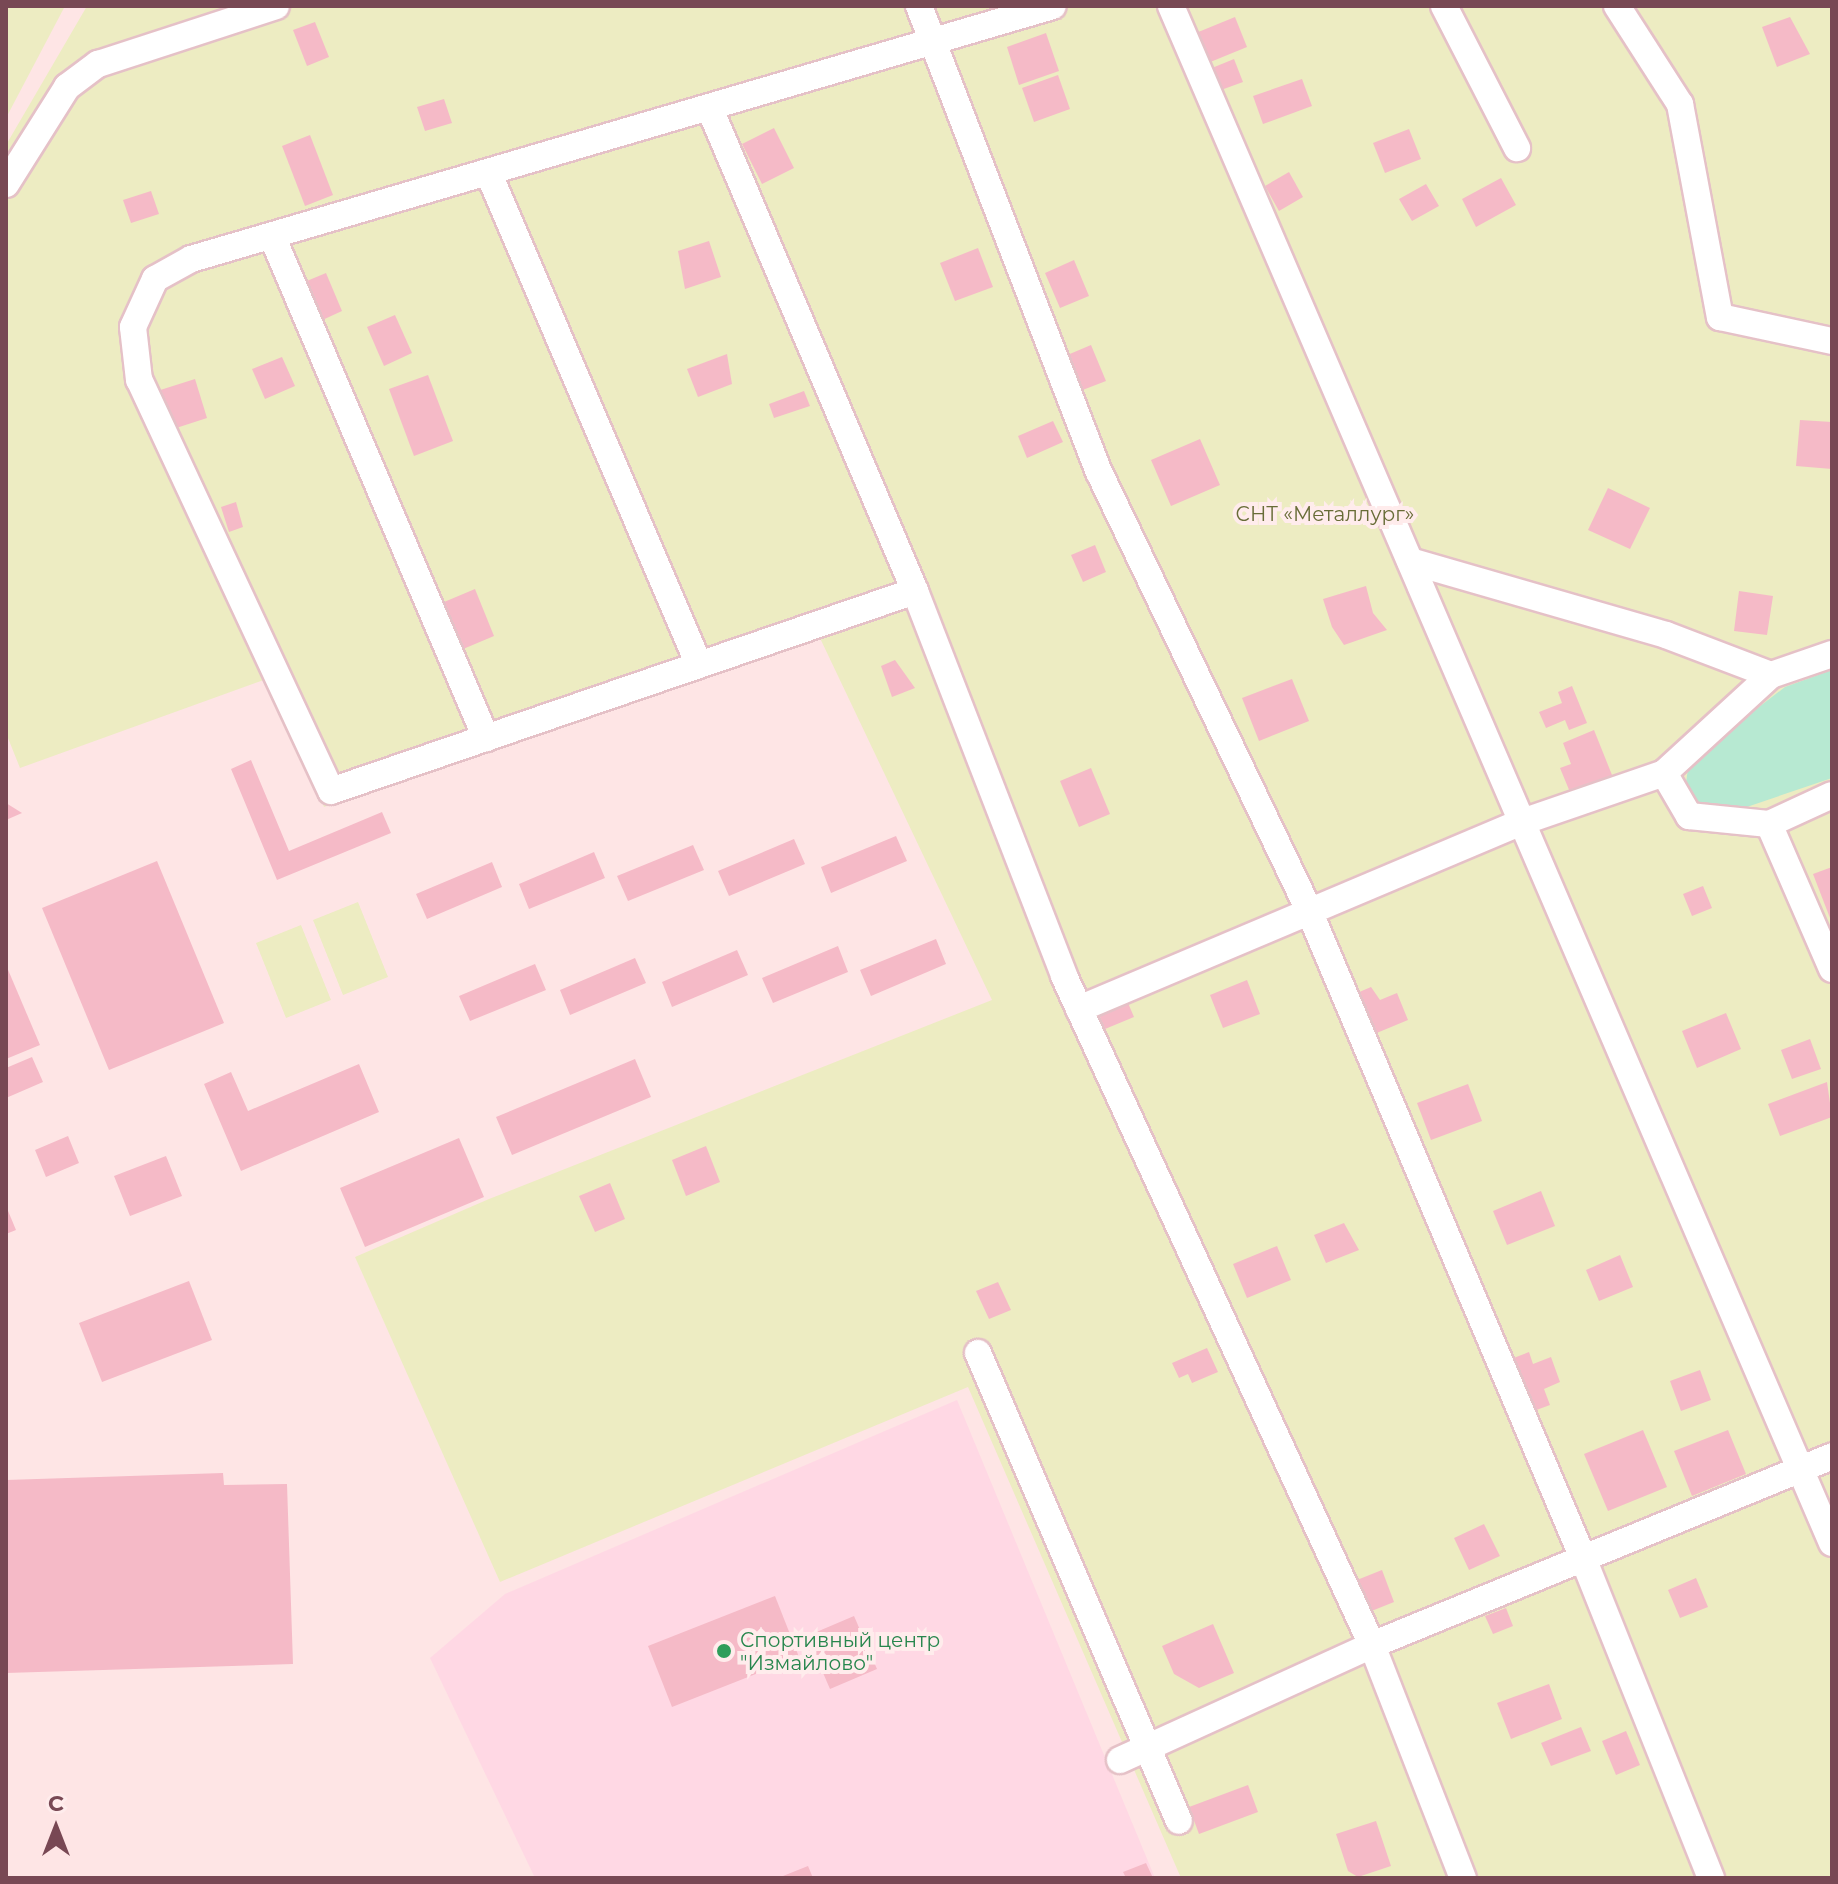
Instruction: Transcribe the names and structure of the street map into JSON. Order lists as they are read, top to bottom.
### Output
{
  "parks": ["СНТ «Металлург»"],
  "places": ["Спортивный центр \"Измайлово\""],
  "north": "top"
}
